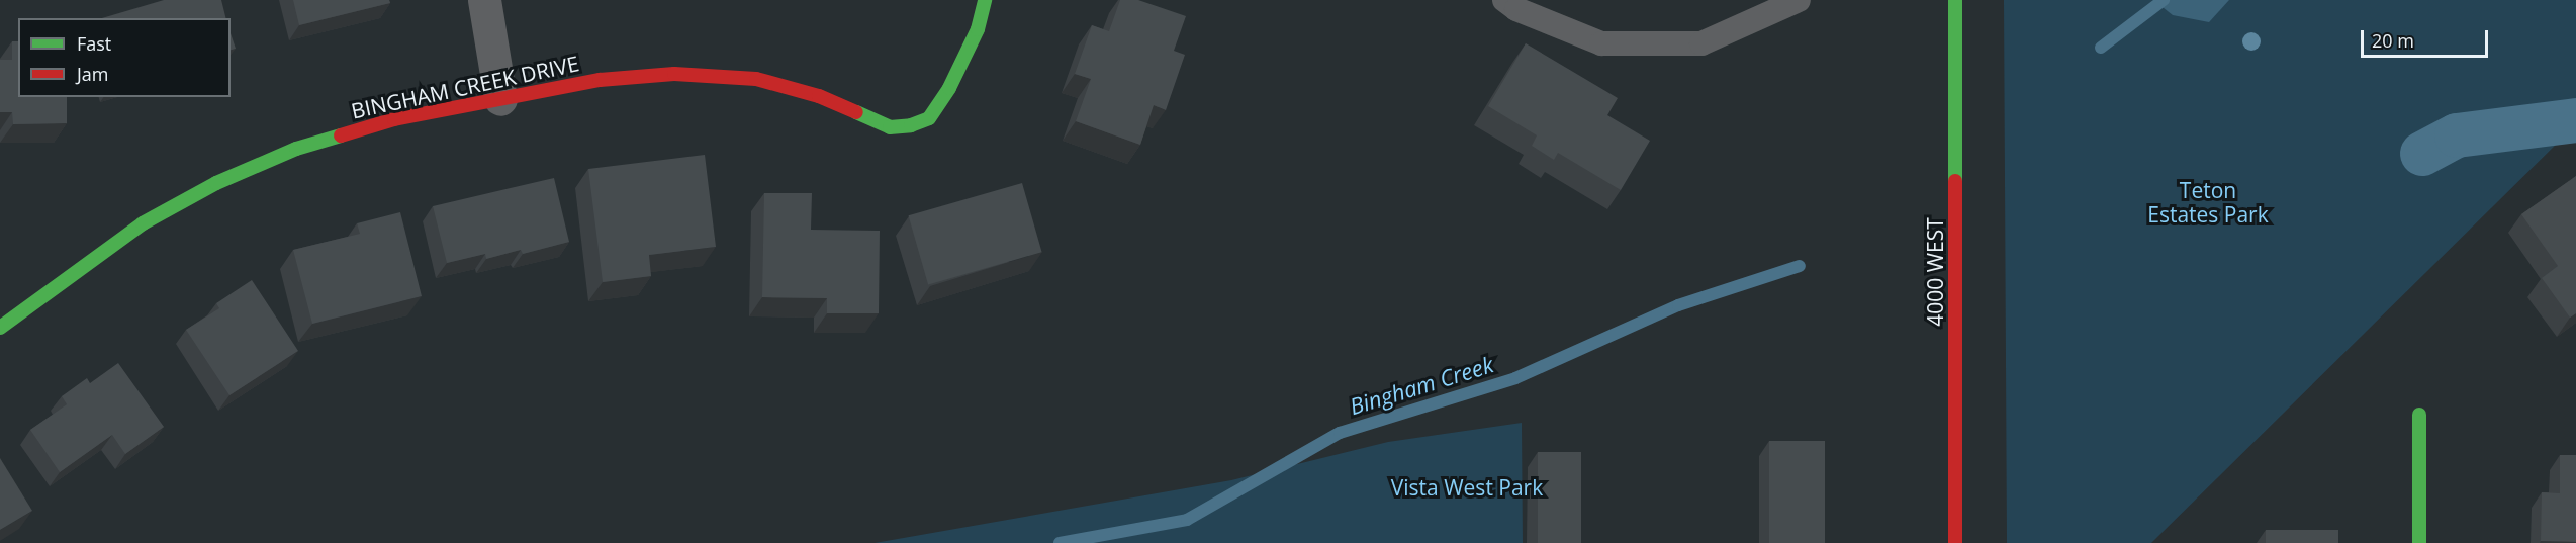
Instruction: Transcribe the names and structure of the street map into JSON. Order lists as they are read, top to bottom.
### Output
{
  "streets": {
    "street": ["BINGHAM CREEK DRIVE", "4000 WEST"]
  },
  "water": ["Bingham Creek"],
  "parks": ["Teton Estates Park", "Vista West Park"],
  "legend": ["Fast", "Jam"],
  "scale_bar": "20 m"
}
